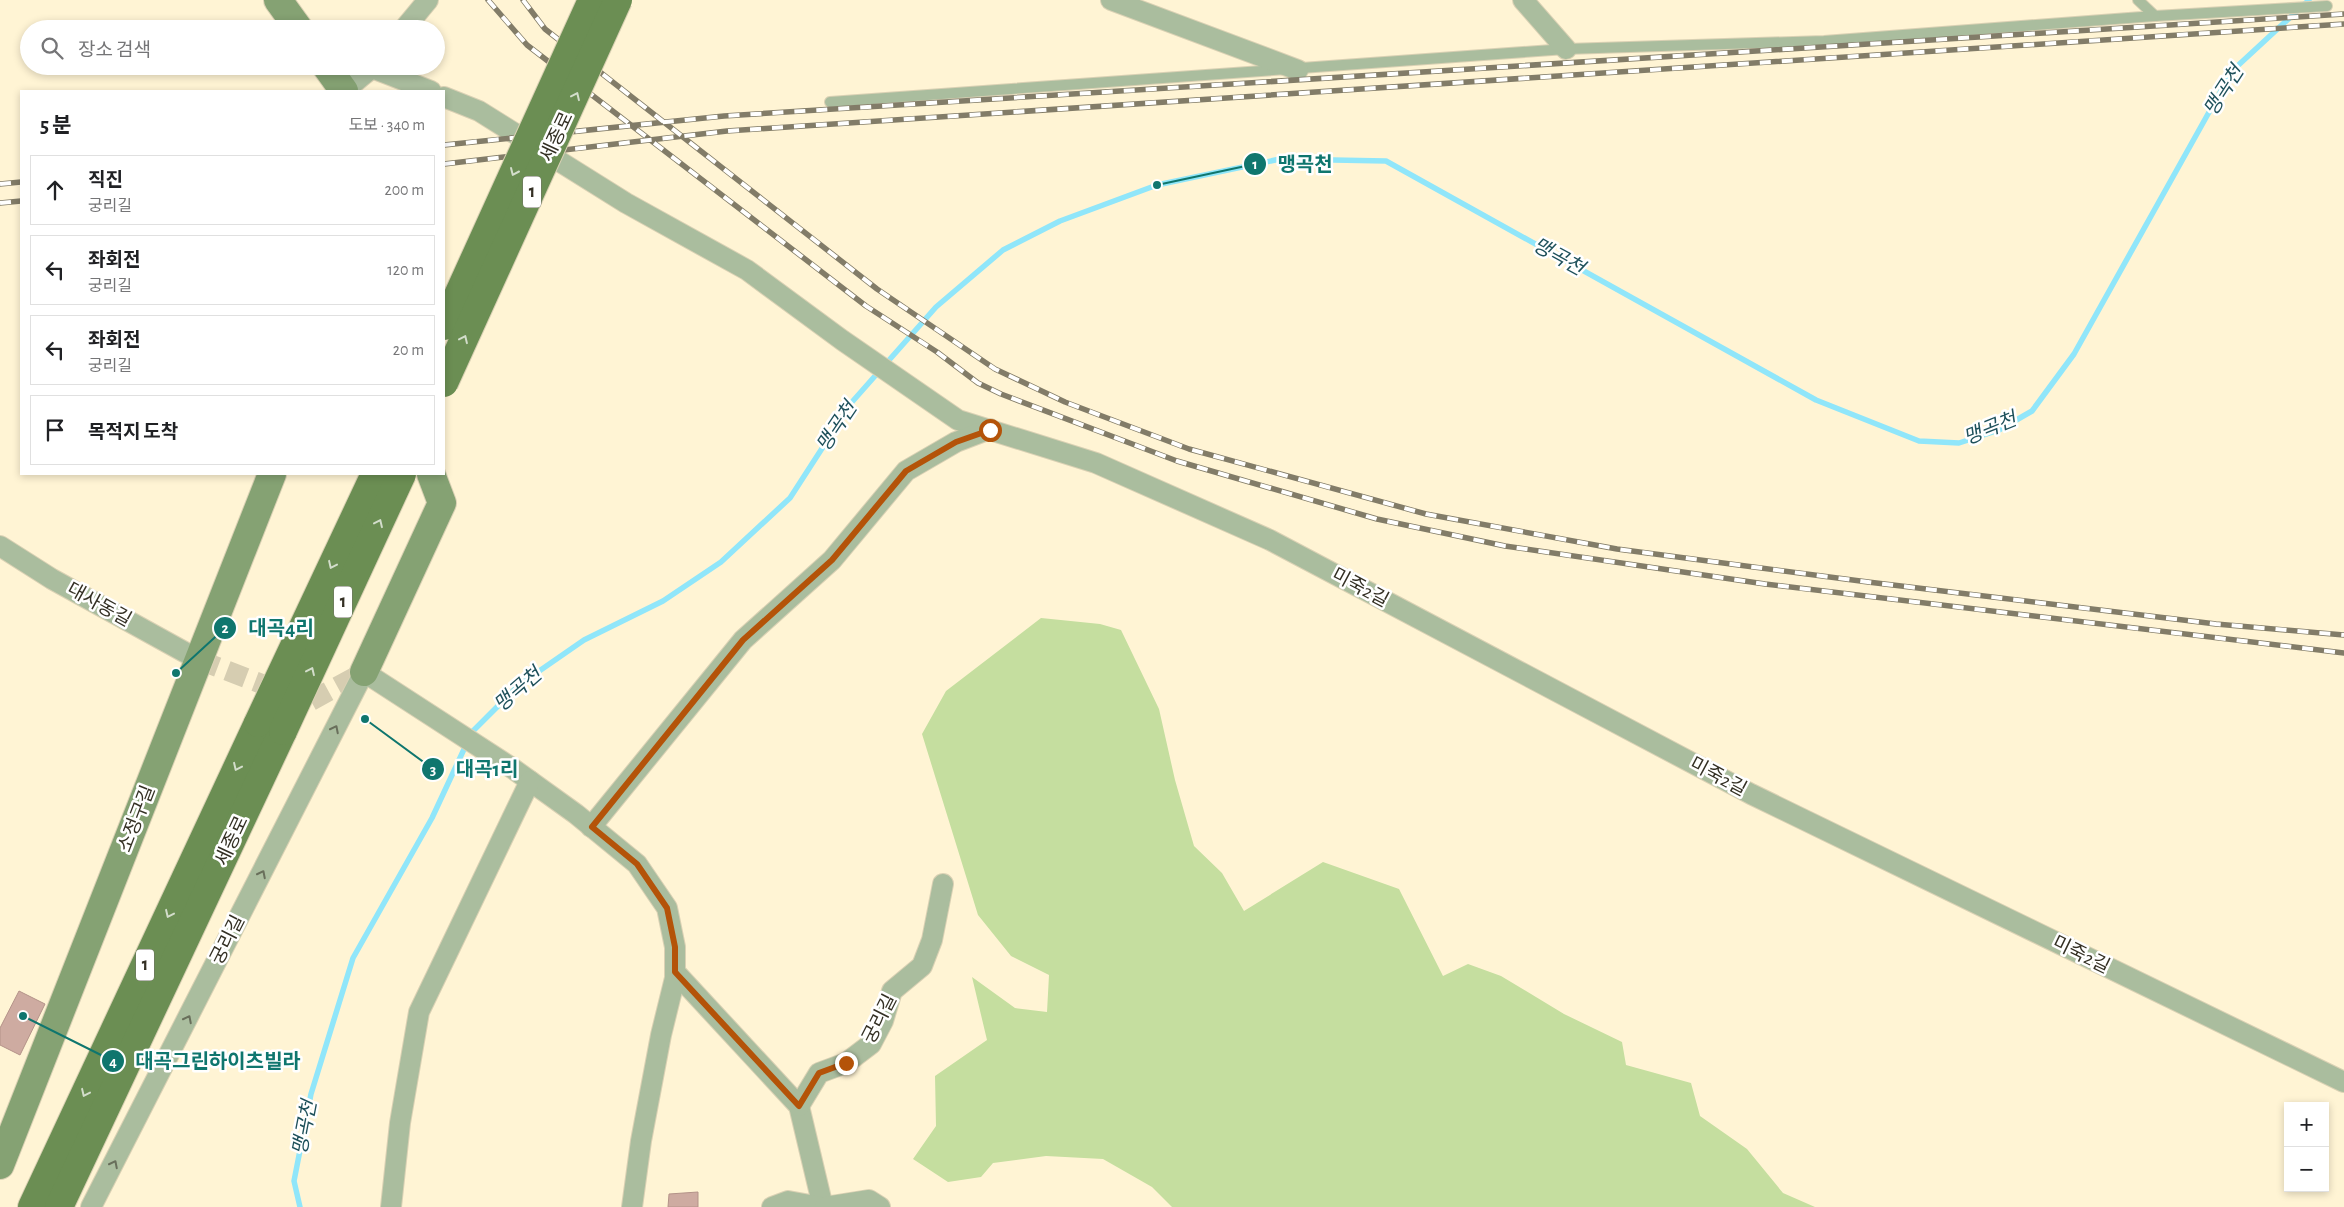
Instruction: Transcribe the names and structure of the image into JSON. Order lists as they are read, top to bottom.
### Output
{
  "streets": {
    "main road": ["세종로", "1"],
    "street": [
      "미죽2길",
      "대사동길",
      "소정구길",
      "궁리길"
    ]
  },
  "crossings": [
    ["대사동길", "소정구길"]
  ],
  "one_way": ["궁리길"],
  "water": ["맹곡천"],
  "places": [
    "맹곡천",
    "대곡4리",
    "대곡1리",
    "대곡그린하이츠빌라"
  ],
  "page": {
    "search": "장소 검색",
    "heading": ["5 분", "도보 · 340 m"],
    "list": [
      ["직진", "궁리길", "200 m"],
      ["좌회전", "궁리길", "120 m"],
      ["좌회전", "궁리길", "20 m"],
      "목적지 도착"
    ],
    "map_buttons": ["+", "−"]
  }
}
